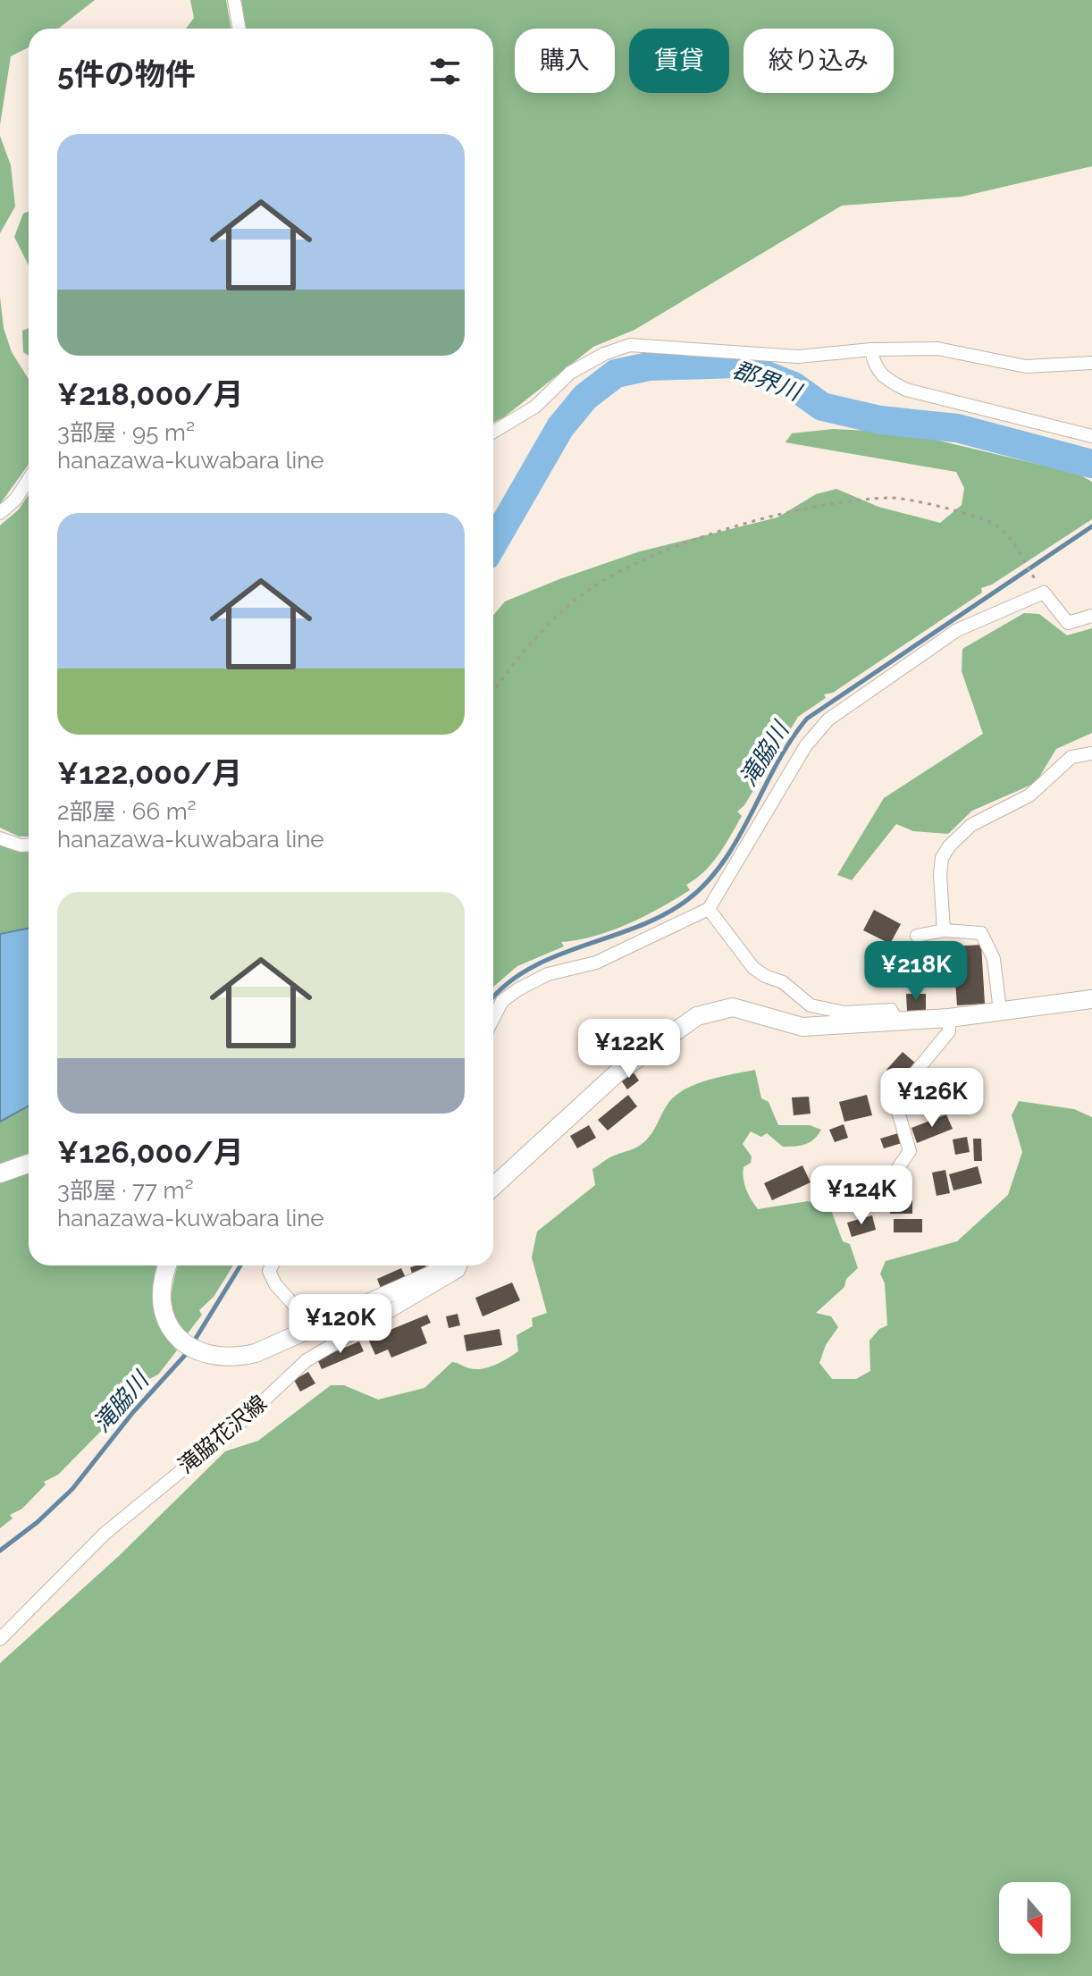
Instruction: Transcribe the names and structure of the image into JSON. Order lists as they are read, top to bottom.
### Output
{
  "streets": {
    "street": ["滝脇花沢線"]
  },
  "water": ["郡界川", "滝脇川"],
  "north": "bottom",
  "page": {
    "chip": ["購入", "賃貸", "絞り込み"],
    "heading": "5件の物件",
    "list": [
      {
        "name": "¥218,000/月",
        "note": "3部屋 · 95 m² · hanazawa-kuwabara line"
      },
      {
        "name": "¥122,000/月",
        "note": "2部屋 · 66 m² · hanazawa-kuwabara line"
      },
      {
        "name": "¥126,000/月",
        "note": "3部屋 · 77 m² · hanazawa-kuwabara line"
      }
    ],
    "price": [
      "¥218K",
      "¥122K",
      "¥126K",
      "¥124K",
      "¥120K"
    ]
  }
}
